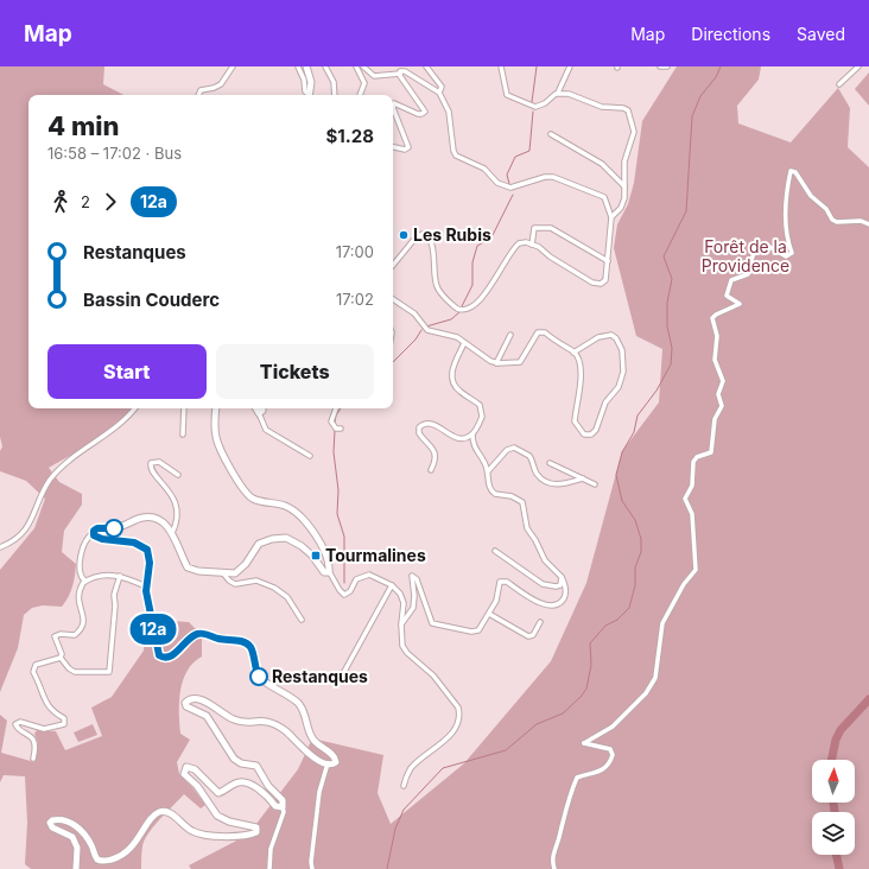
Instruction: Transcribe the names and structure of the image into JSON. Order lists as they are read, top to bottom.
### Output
{
  "parks": ["Forêt de la Providence"],
  "places": {
    "other": ["Les Rubis", "Restanques"],
    "transit": ["Tourmalines"]
  },
  "lines": ["bus line 12a"],
  "north": "top",
  "page": {
    "header": "Map",
    "nav": ["Map", "Directions", "Saved"],
    "on_map": "12a",
    "heading": ["4 min", "16:58 – 17:02 · Bus", "$1.28"],
    "legs": ["2", "12a"],
    "list": [
      {
        "name": "Restanques",
        "value": "17:00"
      },
      {
        "name": "Bassin Couderc",
        "value": "17:02"
      }
    ],
    "buttons": ["Start", "Tickets"]
  }
}
